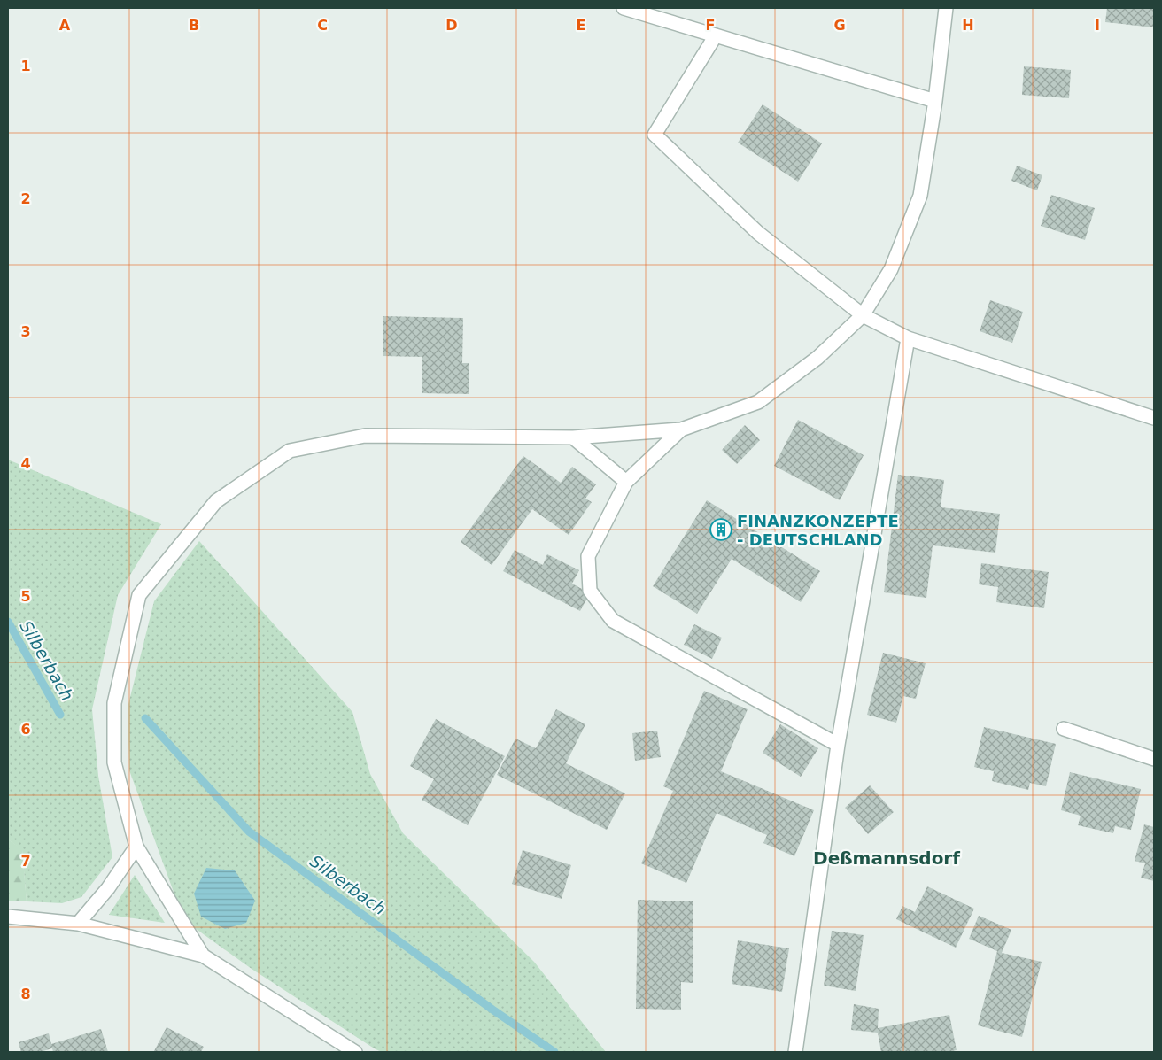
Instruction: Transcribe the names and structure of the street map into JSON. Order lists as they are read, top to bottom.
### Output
{
  "districts": ["Deßmannsdorf"],
  "water": ["Silberbach"],
  "places": {
    "building": ["FINANZKONZEPTE - DEUTSCHLAND"]
  },
  "grid": {
    "columns": [
      "A",
      "B",
      "C",
      "D",
      "E",
      "F",
      "G",
      "H",
      "I"
    ],
    "rows": [
      "1",
      "2",
      "3",
      "4",
      "5",
      "6",
      "7",
      "8"
    ]
  }
}
